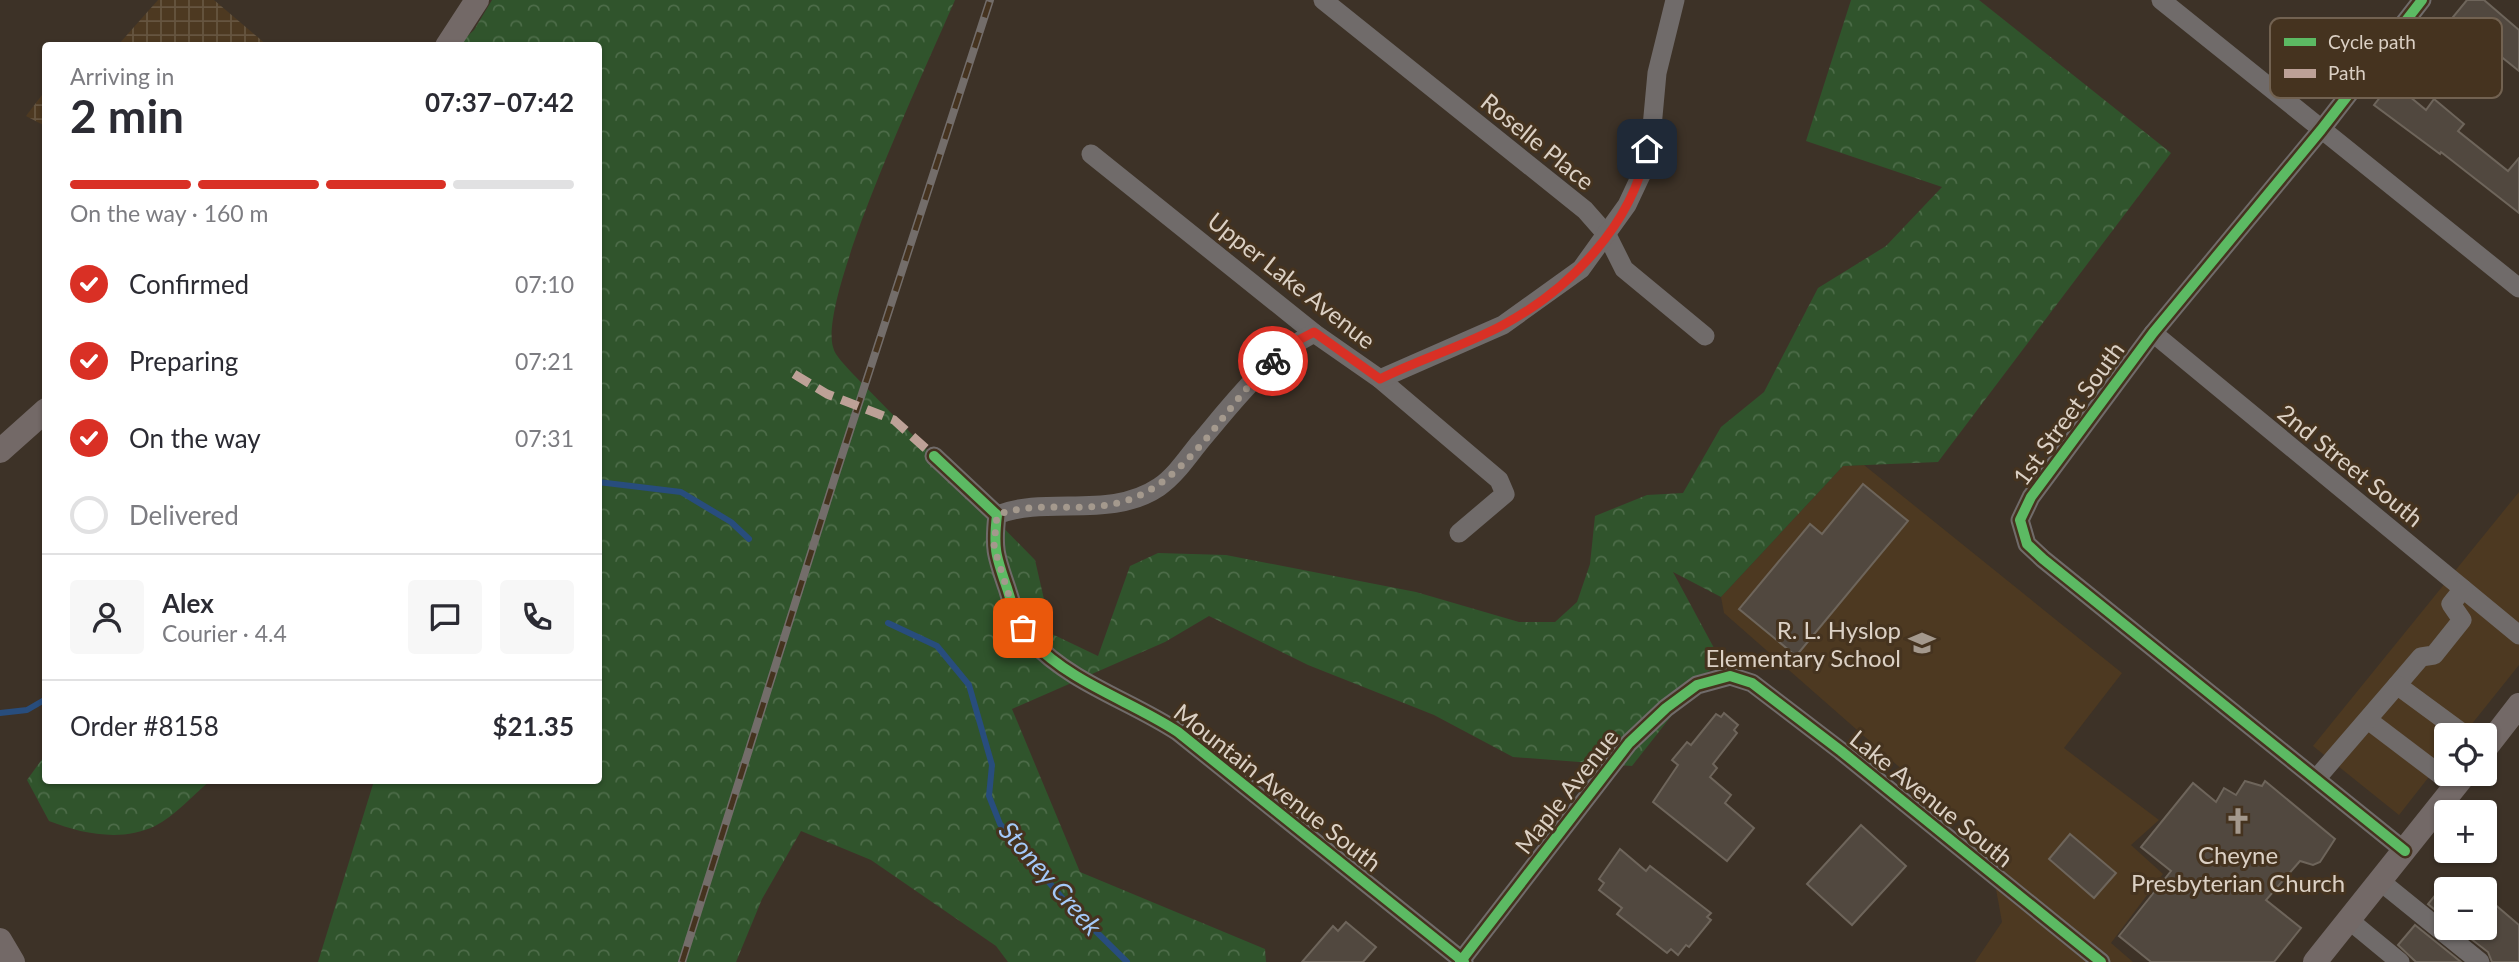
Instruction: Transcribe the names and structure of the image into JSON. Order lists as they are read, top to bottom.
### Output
{
  "streets": {
    "street": [
      "Roselle Place",
      "Upper Lake Avenue",
      "1st Street South",
      "2nd Street South",
      "Mountain Avenue South",
      "Maple Avenue",
      "Lake Avenue South"
    ]
  },
  "crossings": [
    ["1st Street South", "2nd Street South"],
    ["Mountain Avenue South", "Maple Avenue"],
    ["Maple Avenue", "Lake Avenue South"]
  ],
  "water": ["Stoney Creek"],
  "places": {
    "school or university": ["R. L. Hyslop Elementary School"],
    "church": ["Cheyne Presbyterian Church"]
  },
  "legend": ["Cycle path", "Path"],
  "page": {
    "heading": ["2 min", "Arriving in", "07:37–07:42"],
    "panel": [
      "Alex",
      "Courier · 4.4",
      "Order #8158",
      "$21.35"
    ],
    "bar": "On the way · 160 m",
    "list": [
      ["Confirmed", "07:10"],
      ["Preparing", "07:21"],
      ["On the way", "07:31"],
      "Delivered"
    ],
    "map_buttons": ["+", "−"]
  }
}
